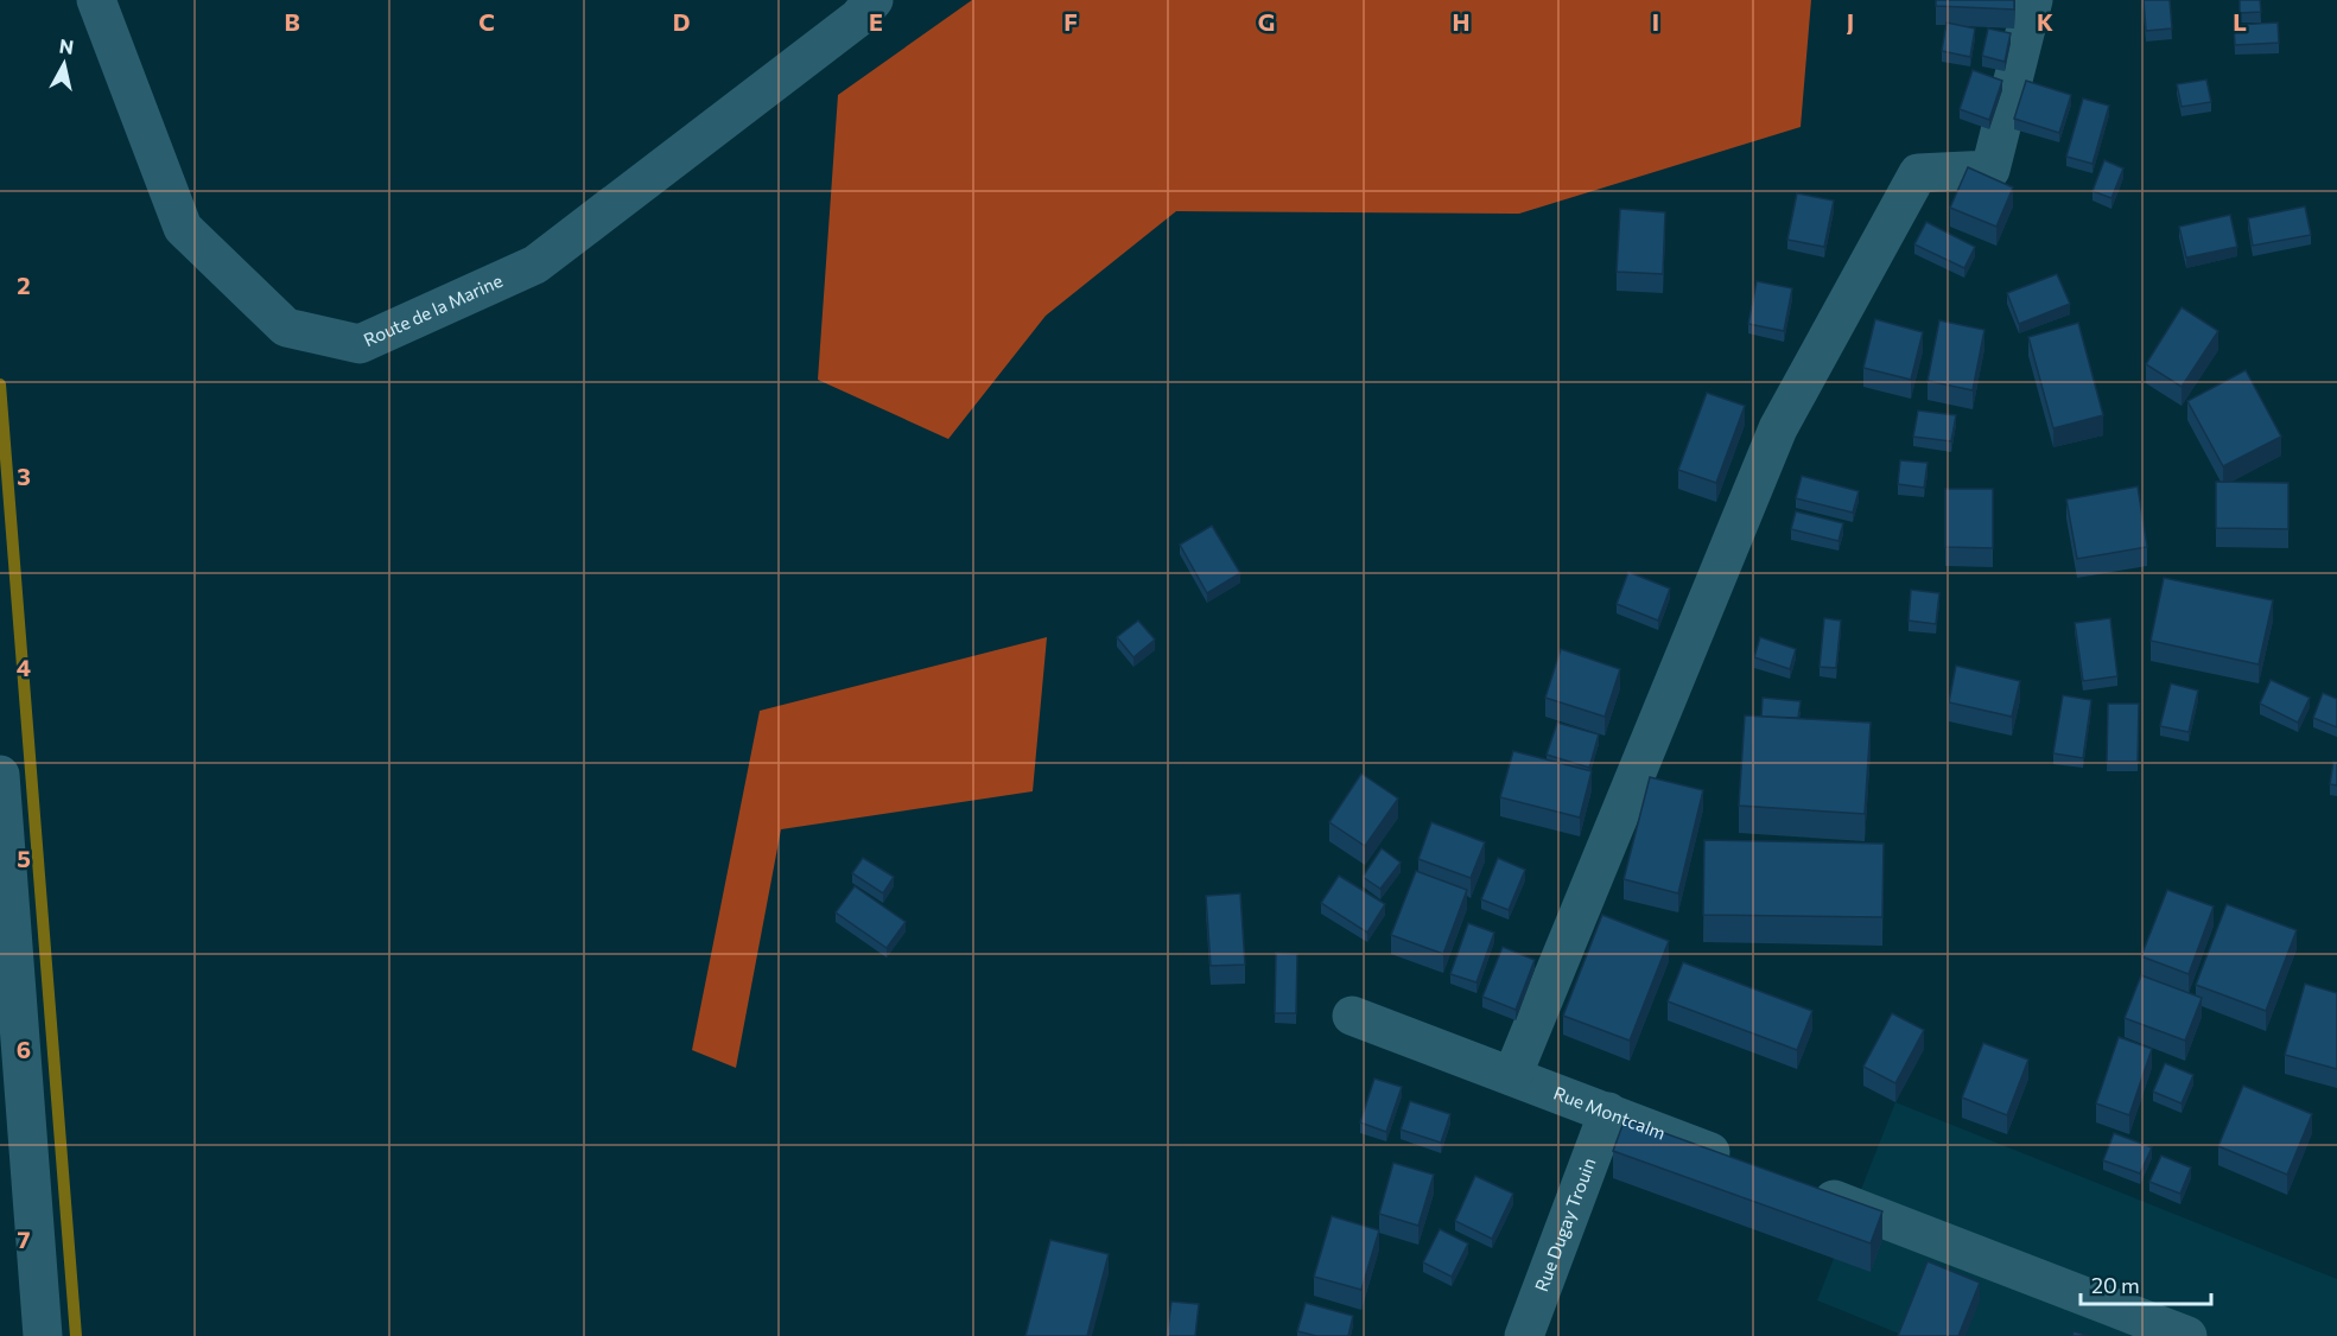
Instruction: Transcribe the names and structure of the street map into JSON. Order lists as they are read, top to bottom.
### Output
{
  "streets": {
    "street": ["Route de la Marine", "Rue Montcalm", "Rue Dugay Trouin"]
  },
  "crossings": [
    ["Rue Montcalm", "Rue Dugay Trouin"]
  ],
  "scale_bar": "20 m",
  "north": "top",
  "grid": {
    "columns": [
      "B",
      "C",
      "D",
      "E",
      "F",
      "G",
      "H",
      "I",
      "J",
      "K",
      "L"
    ],
    "rows": [
      "2",
      "3",
      "4",
      "5",
      "6",
      "7"
    ]
  }
}
